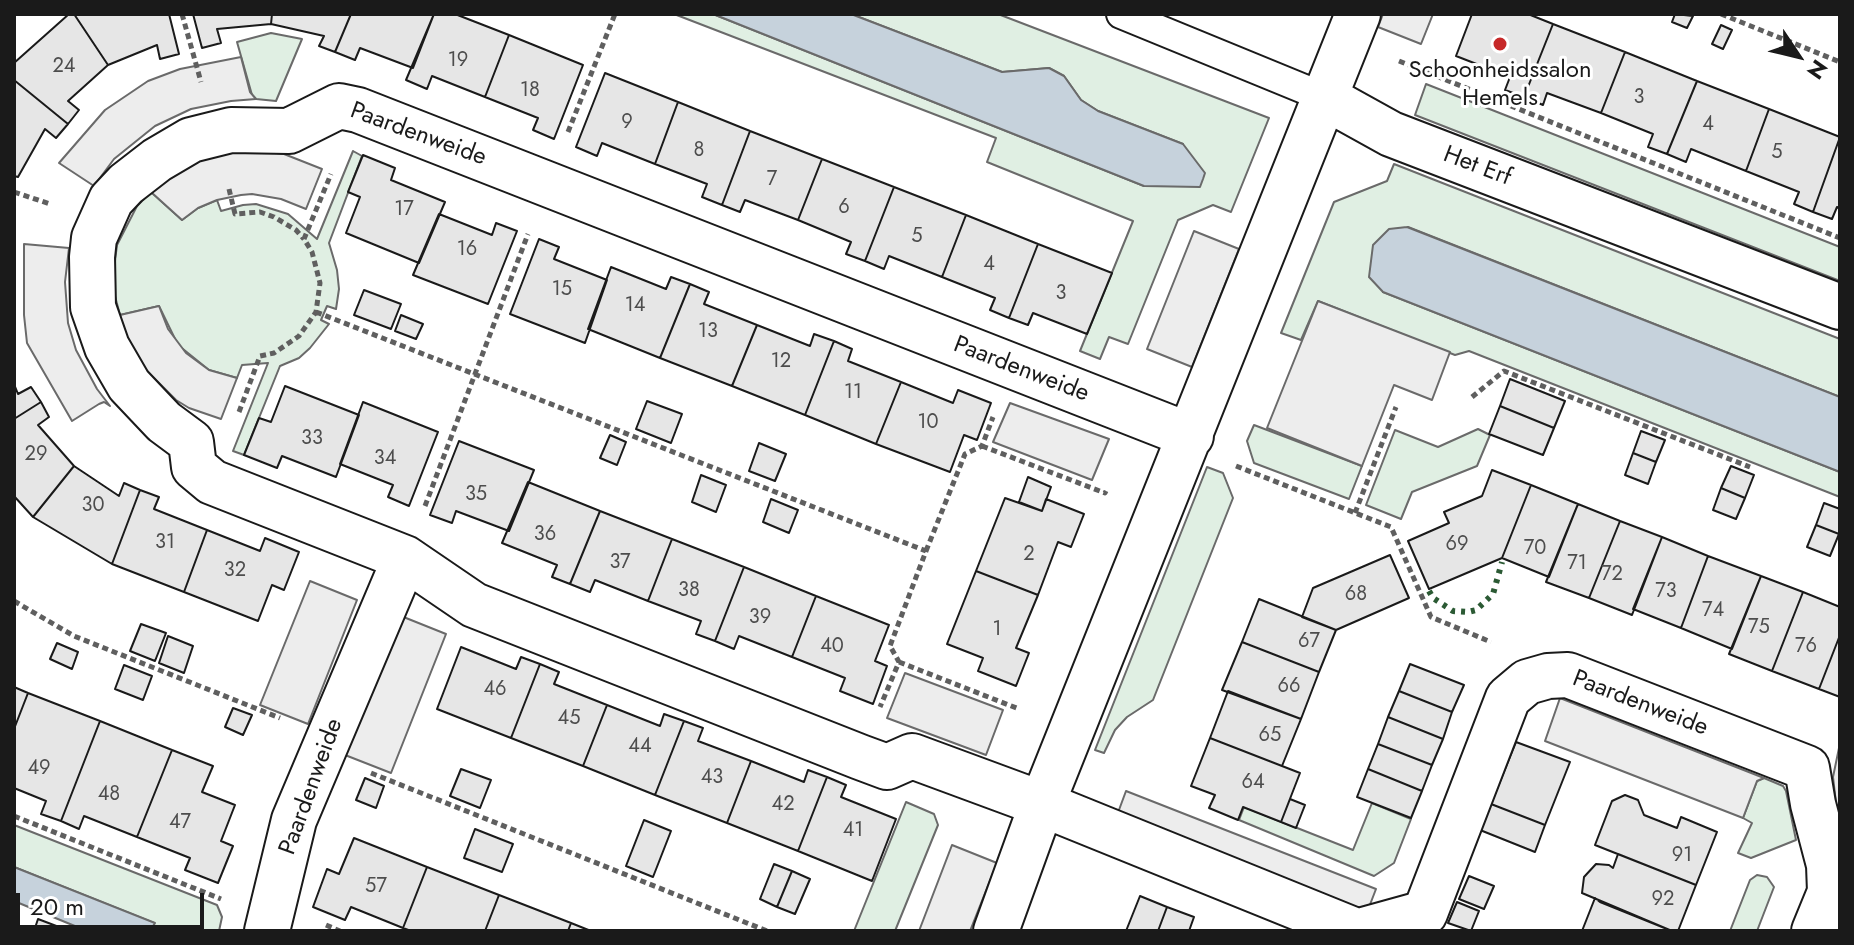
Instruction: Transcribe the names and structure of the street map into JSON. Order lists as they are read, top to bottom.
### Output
{
  "streets": {
    "street": ["Paardenweide", "Het Erf"]
  },
  "places": ["Schoonheidssalon Hemels"],
  "house_numbers": [
    "19",
    "24",
    "18",
    "3",
    "9",
    "4",
    "8",
    "5",
    "7",
    "6",
    "17",
    "5",
    "16",
    "4",
    "15",
    "3",
    "14",
    "13",
    "12",
    "11",
    "10",
    "33",
    "29",
    "34",
    "35",
    "30",
    "36",
    "31",
    "69",
    "70",
    "2",
    "37",
    "71",
    "32",
    "72",
    "38",
    "73",
    "68",
    "74",
    "39",
    "75",
    "1",
    "67",
    "40",
    "76",
    "66",
    "46",
    "45",
    "65",
    "44",
    "49",
    "43",
    "64",
    "48",
    "42",
    "47",
    "41",
    "91",
    "57",
    "92"
  ],
  "scale_bar": "20 m",
  "north": "bottom right"
}
